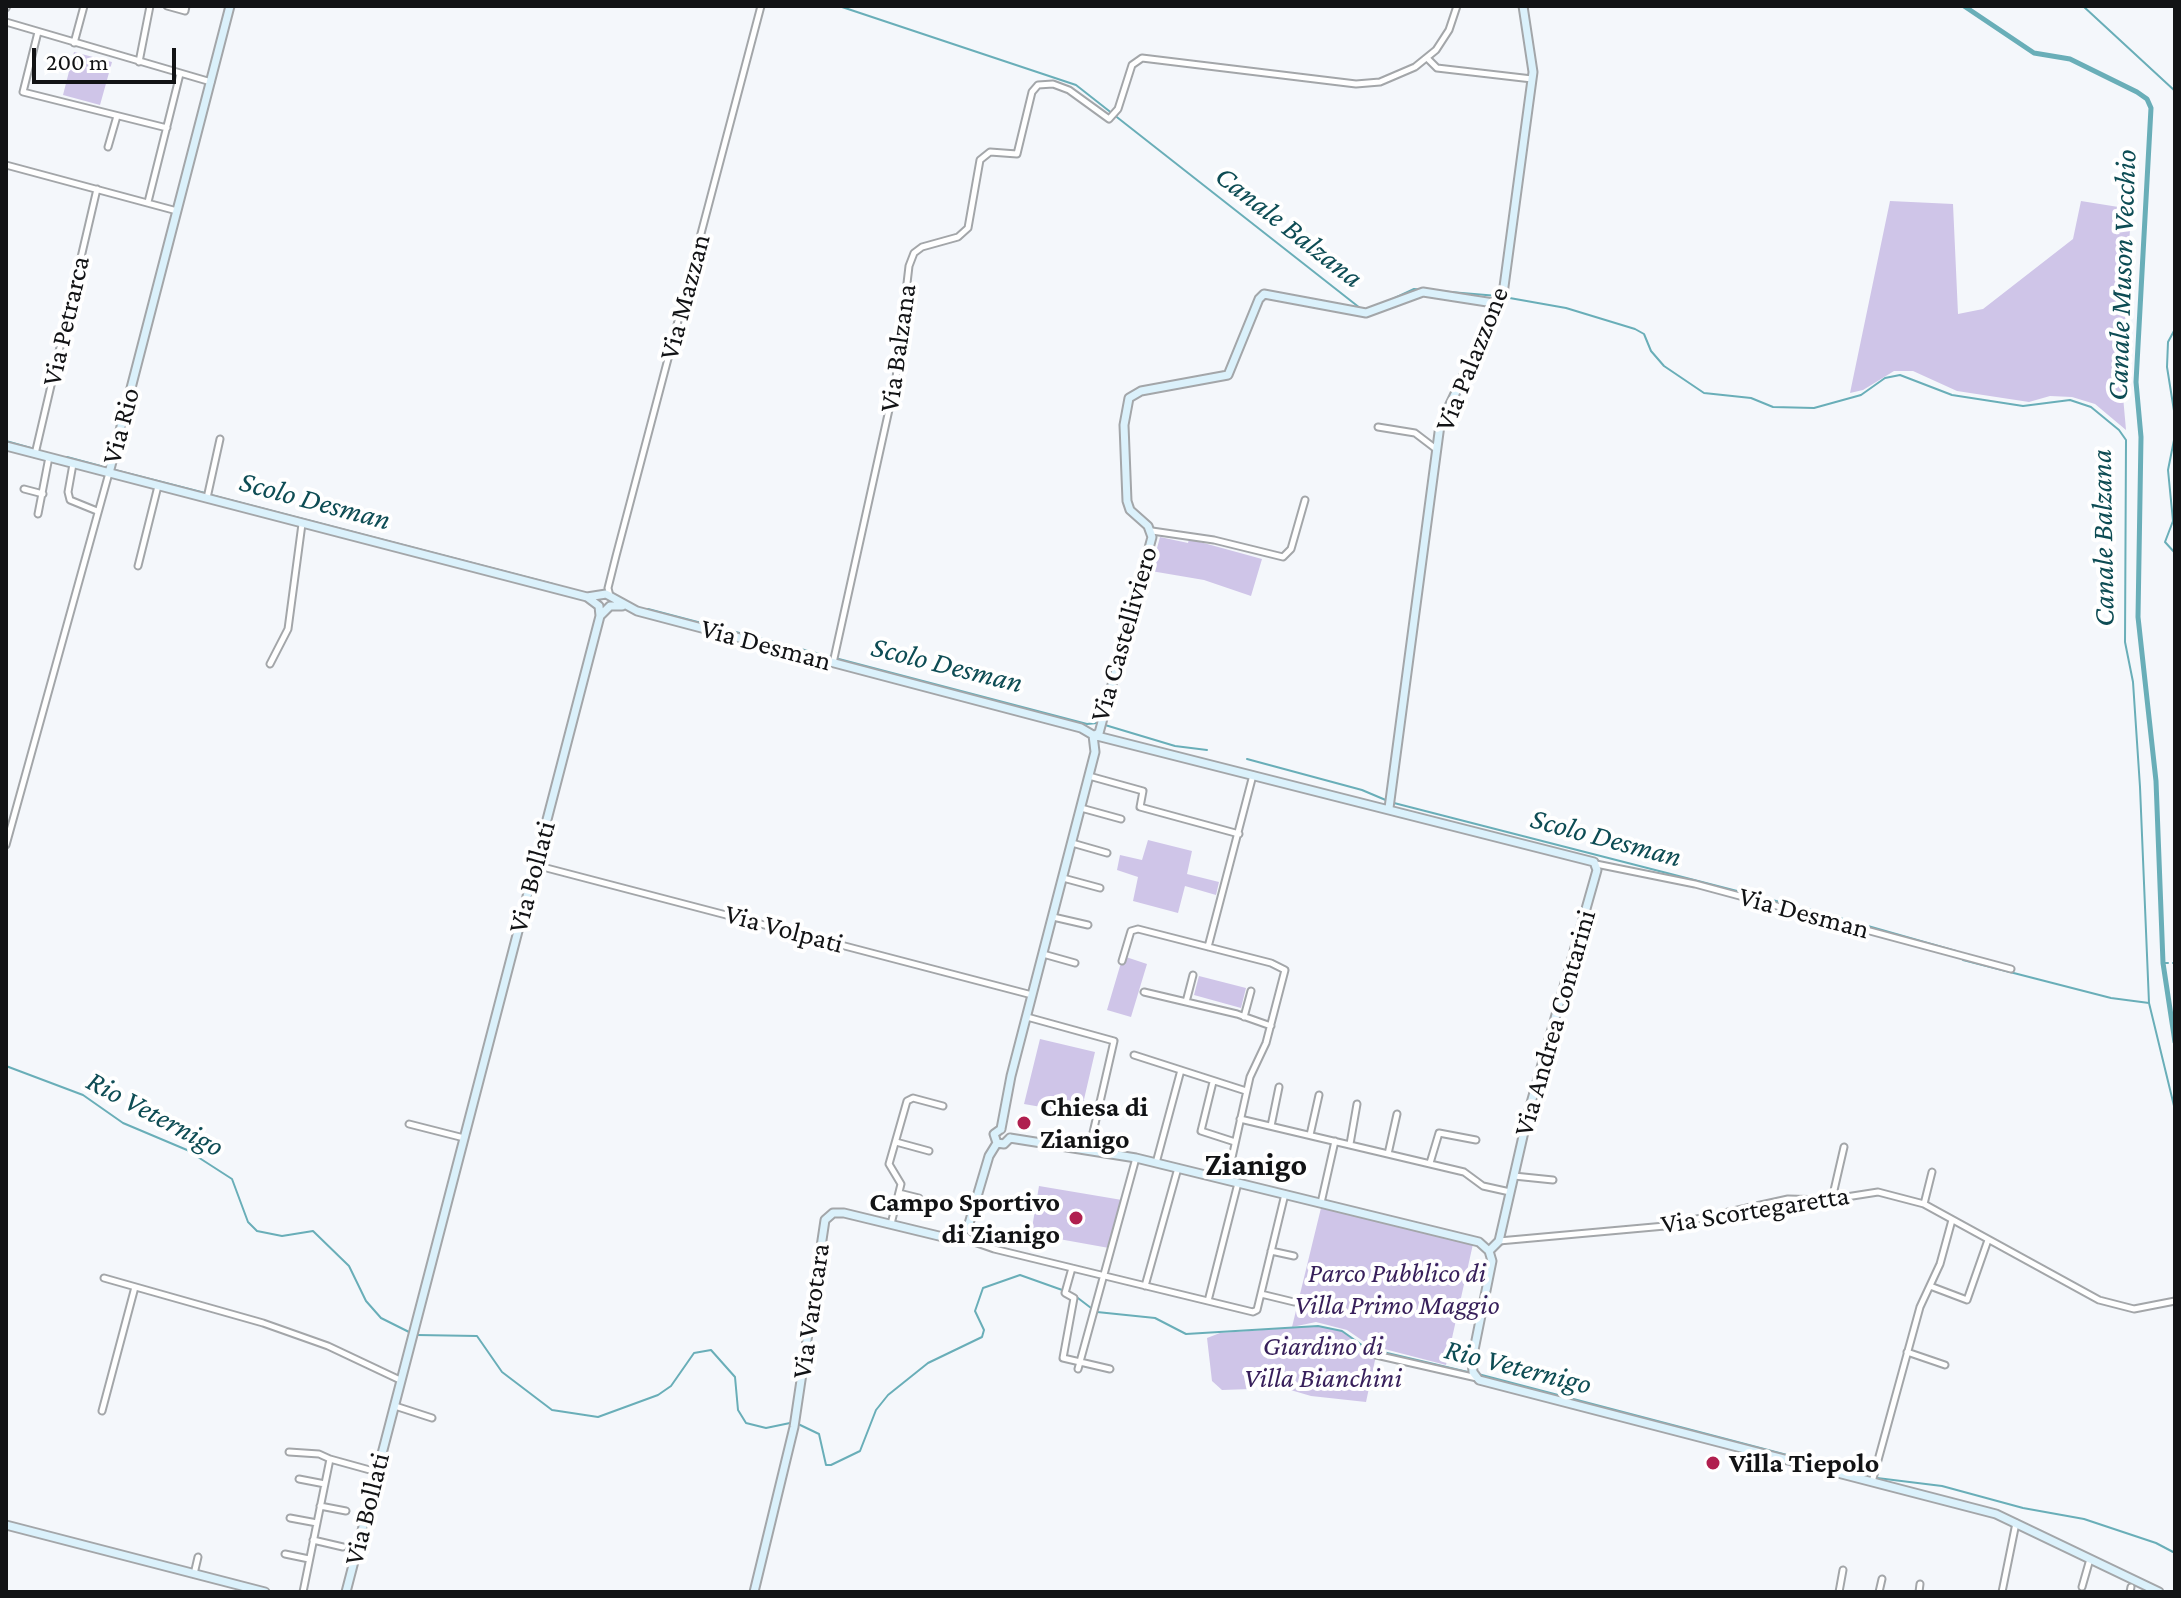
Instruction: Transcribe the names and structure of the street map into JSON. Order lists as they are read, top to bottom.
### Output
{
  "streets": {
    "street": [
      "Via Mazzan",
      "Via Petrarca",
      "Via Balzana",
      "Via Palazzone",
      "Via Rio",
      "Via Castelliviero",
      "Via Desman",
      "Via Bollati",
      "Via Volpati",
      "Via Andrea Contarini",
      "Via Scortegaretta",
      "Via Varotara"
    ]
  },
  "crossings": [
    ["Via Mazzan", "Via Desman"],
    ["Via Mazzan", "Via Bollati"],
    ["Via Balzana", "Via Desman"],
    ["Via Palazzone", "Via Castelliviero"],
    ["Via Palazzone", "Via Desman"],
    ["Via Castelliviero", "Via Desman"],
    ["Via Desman", "Via Bollati"],
    ["Via Desman", "Via Andrea Contarini"],
    ["Via Bollati", "Via Volpati"],
    ["Via Andrea Contarini", "Via Scortegaretta"]
  ],
  "districts": ["Zianigo"],
  "water": [
    "Canale Balzana",
    "Canale Muson Vecchio",
    "Scolo Desman",
    "Rio Veternigo"
  ],
  "parks": ["Parco Pubblico di Villa Primo Maggio", "Giardino di Villa Bianchini"],
  "places": ["Chiesa di Zianigo", "Campo Sportivo di Zianigo", "Villa Tiepolo"],
  "scale_bar": "200 m"
}
